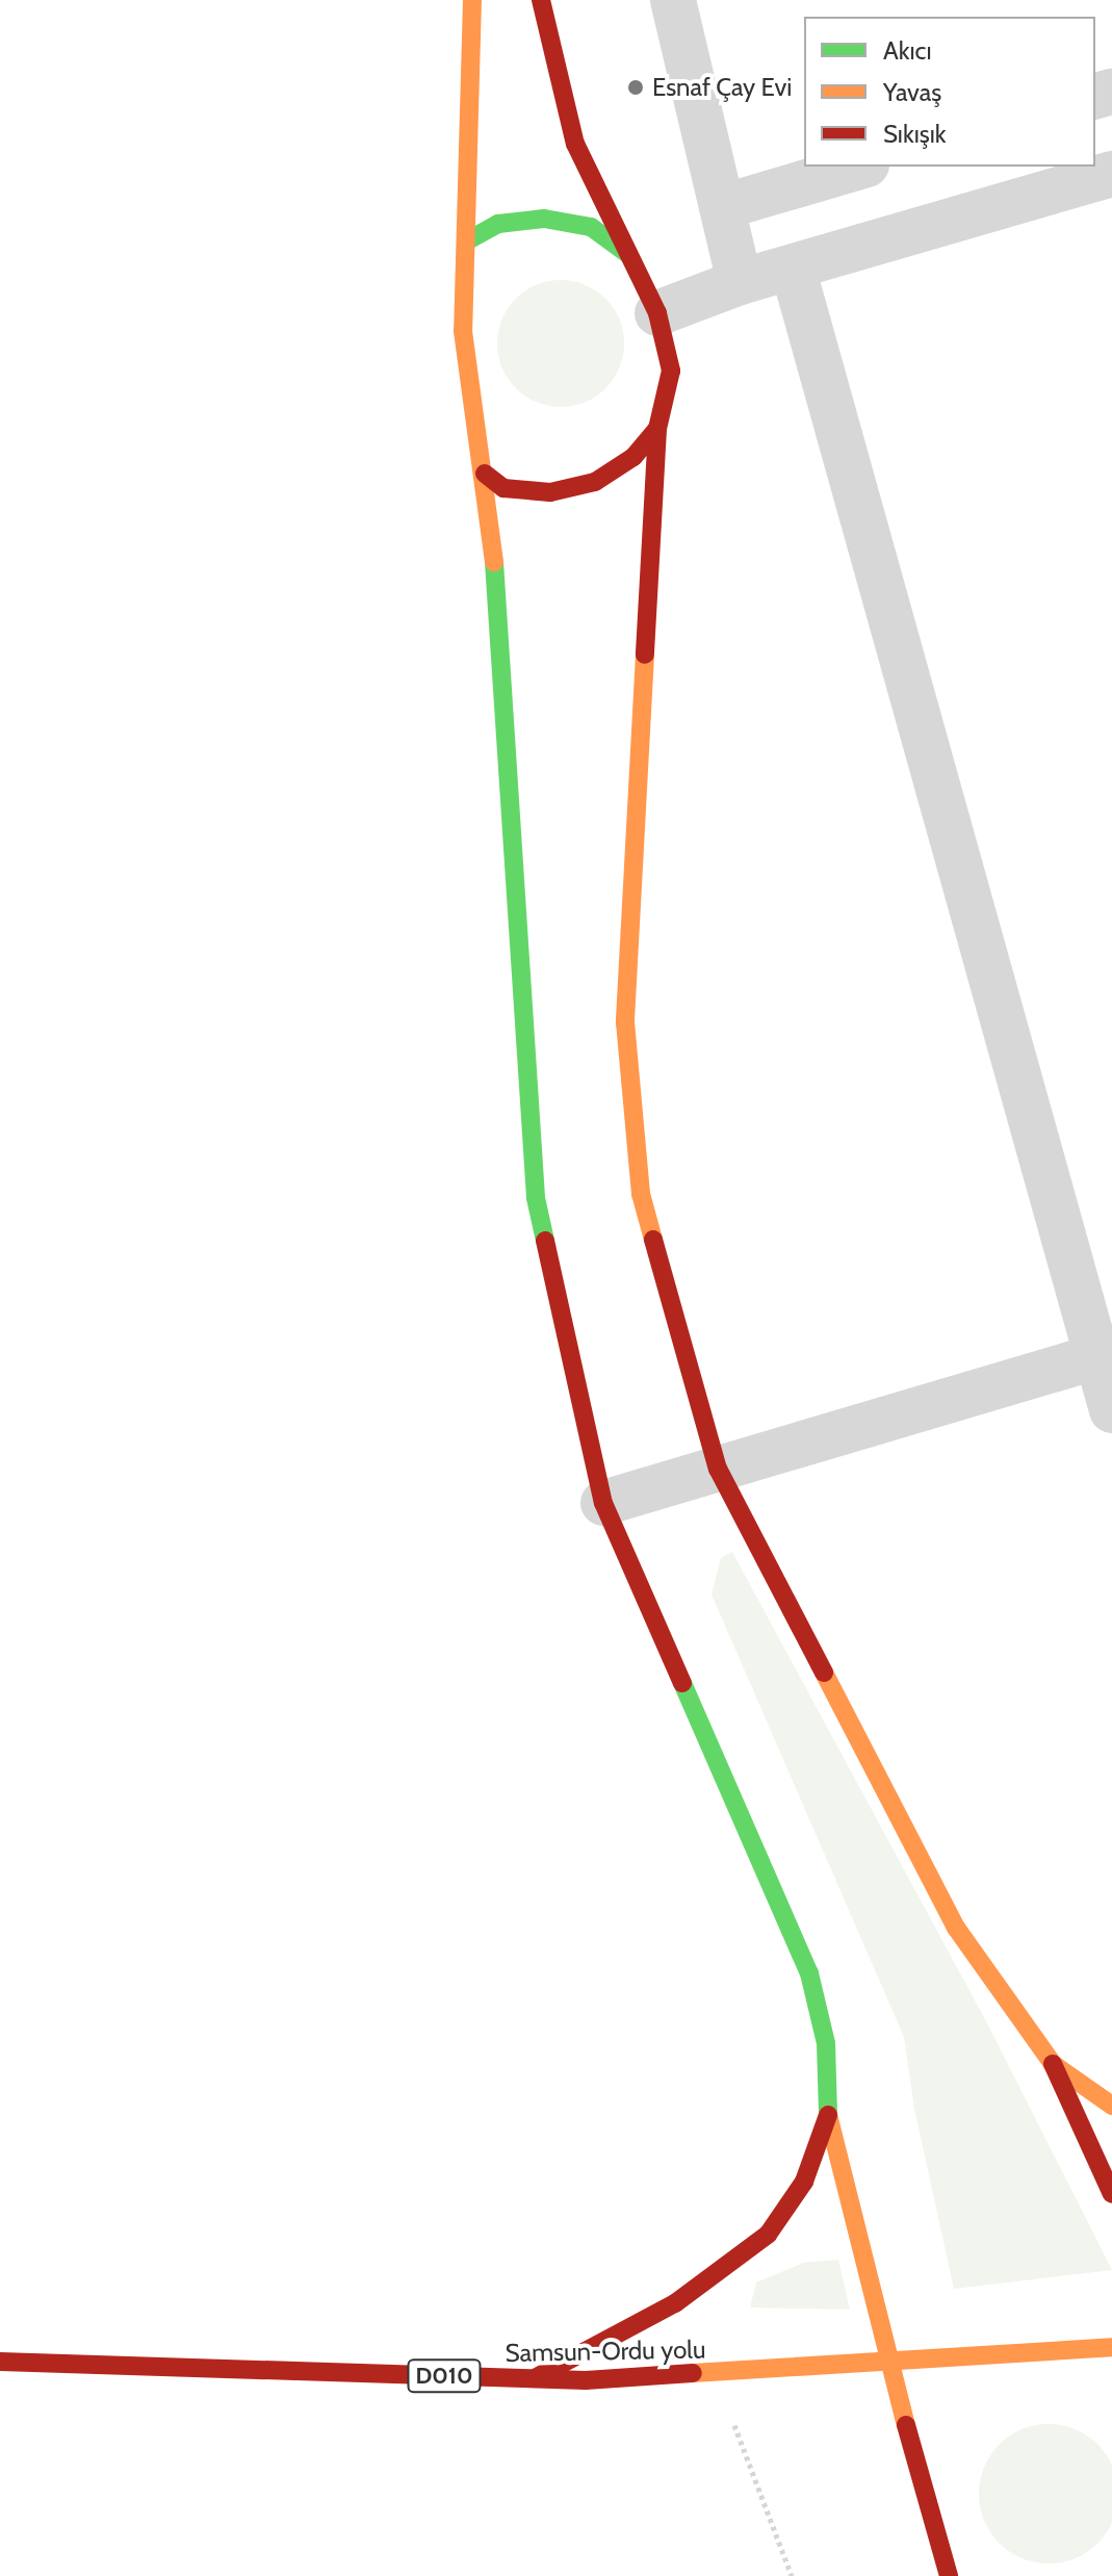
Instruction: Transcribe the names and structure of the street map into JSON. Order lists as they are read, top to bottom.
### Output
{
  "streets": {
    "main road": ["Samsun-Ordu yolu", "D010"]
  },
  "places": ["Esnaf Çay Evi"],
  "legend": ["Akıcı", "Yavaş", "Sıkışık"]
}
